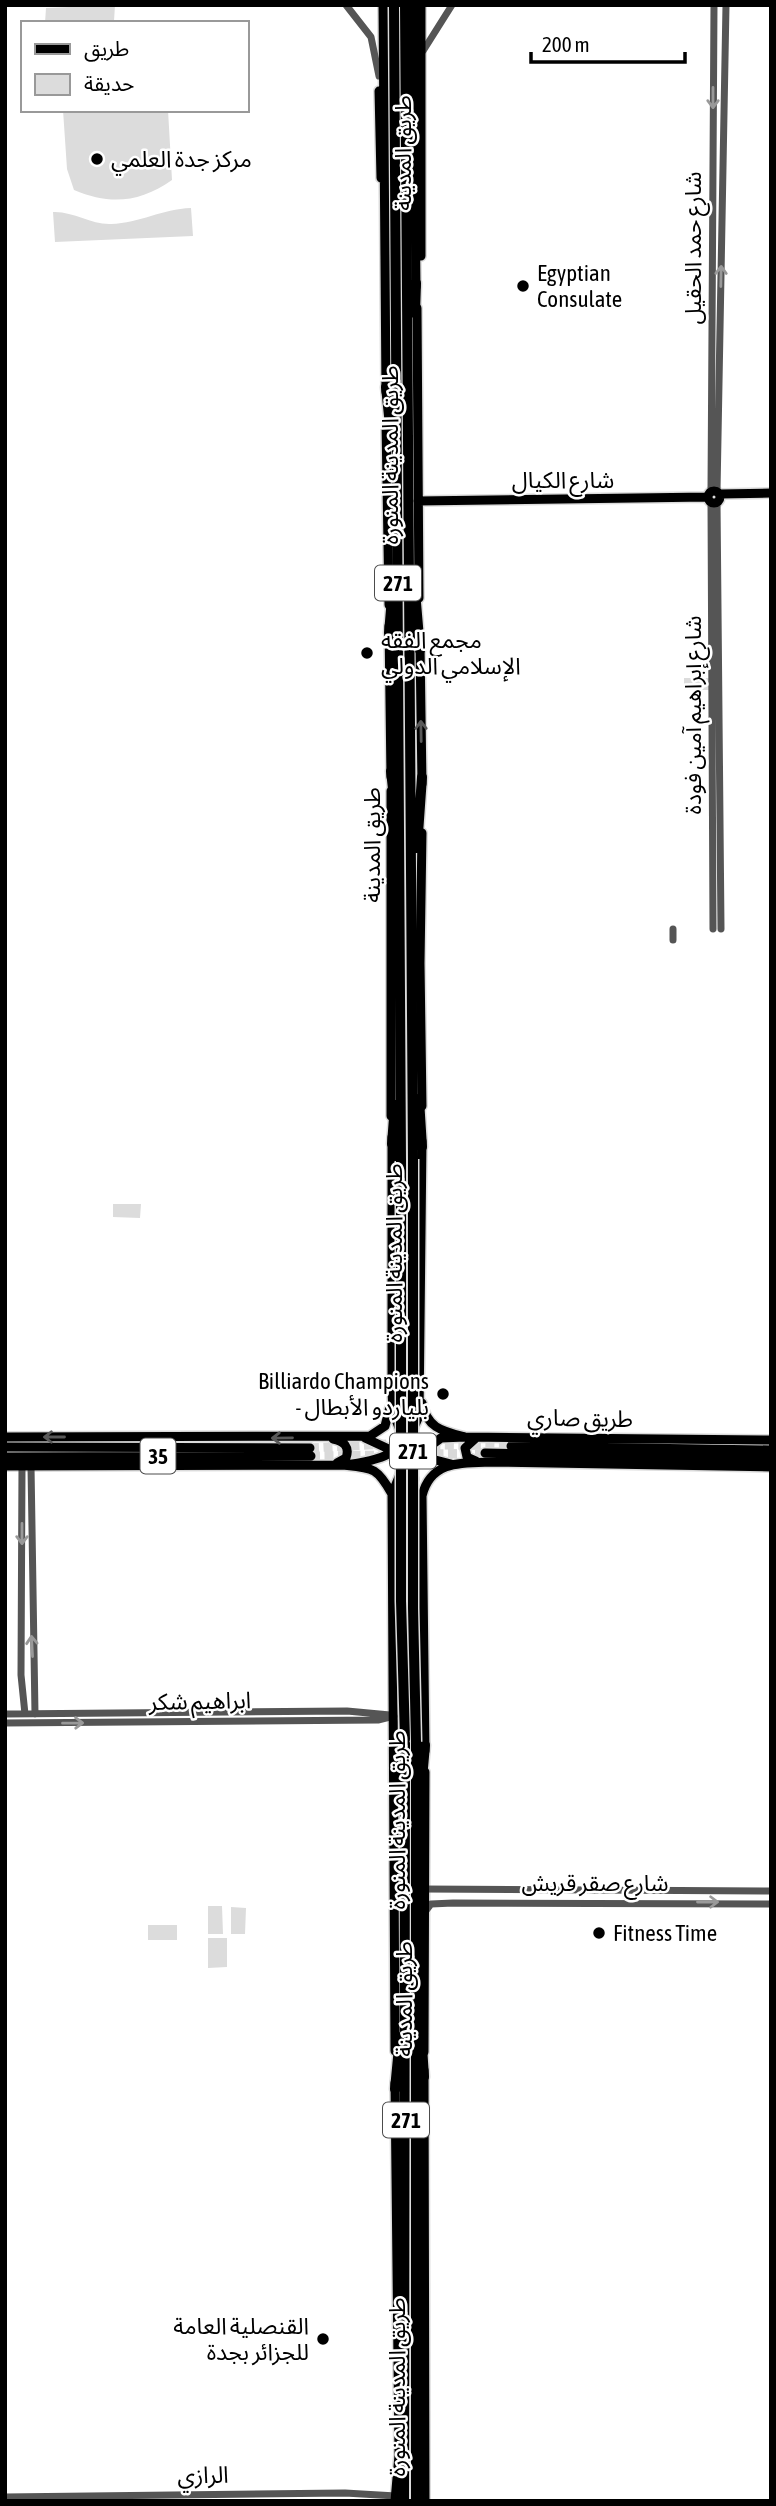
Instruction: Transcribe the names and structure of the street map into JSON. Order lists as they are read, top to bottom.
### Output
{
  "streets": {
    "highway": ["طريق المدينة المنورة", "271"],
    "main road": [
      "طريق المدينة",
      "شارع الكيال",
      "طريق صاري",
      "35"
    ],
    "street": [
      "شارع حمد الحقيل",
      "شارع إبراهيم آمين فودة",
      "ابراهيم شكر",
      "شارع صقر قريش",
      "الرازي"
    ]
  },
  "crossings": [
    ["طريق المدينة", "طريق المدينة المنورة"],
    ["طريق المدينة", "شارع الكيال"],
    ["طريق المدينة", "طريق صاري"],
    ["طريق المدينة", "ابراهيم شكر"],
    ["طريق المدينة", "شارع صقر قريش"],
    ["طريق المدينة", "الرازي"],
    ["شارع حمد الحقيل", "شارع الكيال"],
    ["شارع حمد الحقيل", "شارع إبراهيم آمين فودة"],
    ["طريق المدينة المنورة", "الرازي"],
    ["شارع الكيال", "شارع إبراهيم آمين فودة"]
  ],
  "places": [
    "مركز جدة العلمي",
    "Egyptian Consulate",
    "مجمع الفقه الإسلامي الدولي",
    "Billiardo Champions - بلياردو الأبطال",
    "Fitness Time",
    "القنصلية العامة للجزائر بجدة"
  ],
  "legend": ["طريق", "حديقة"],
  "scale_bar": "200 m"
}
